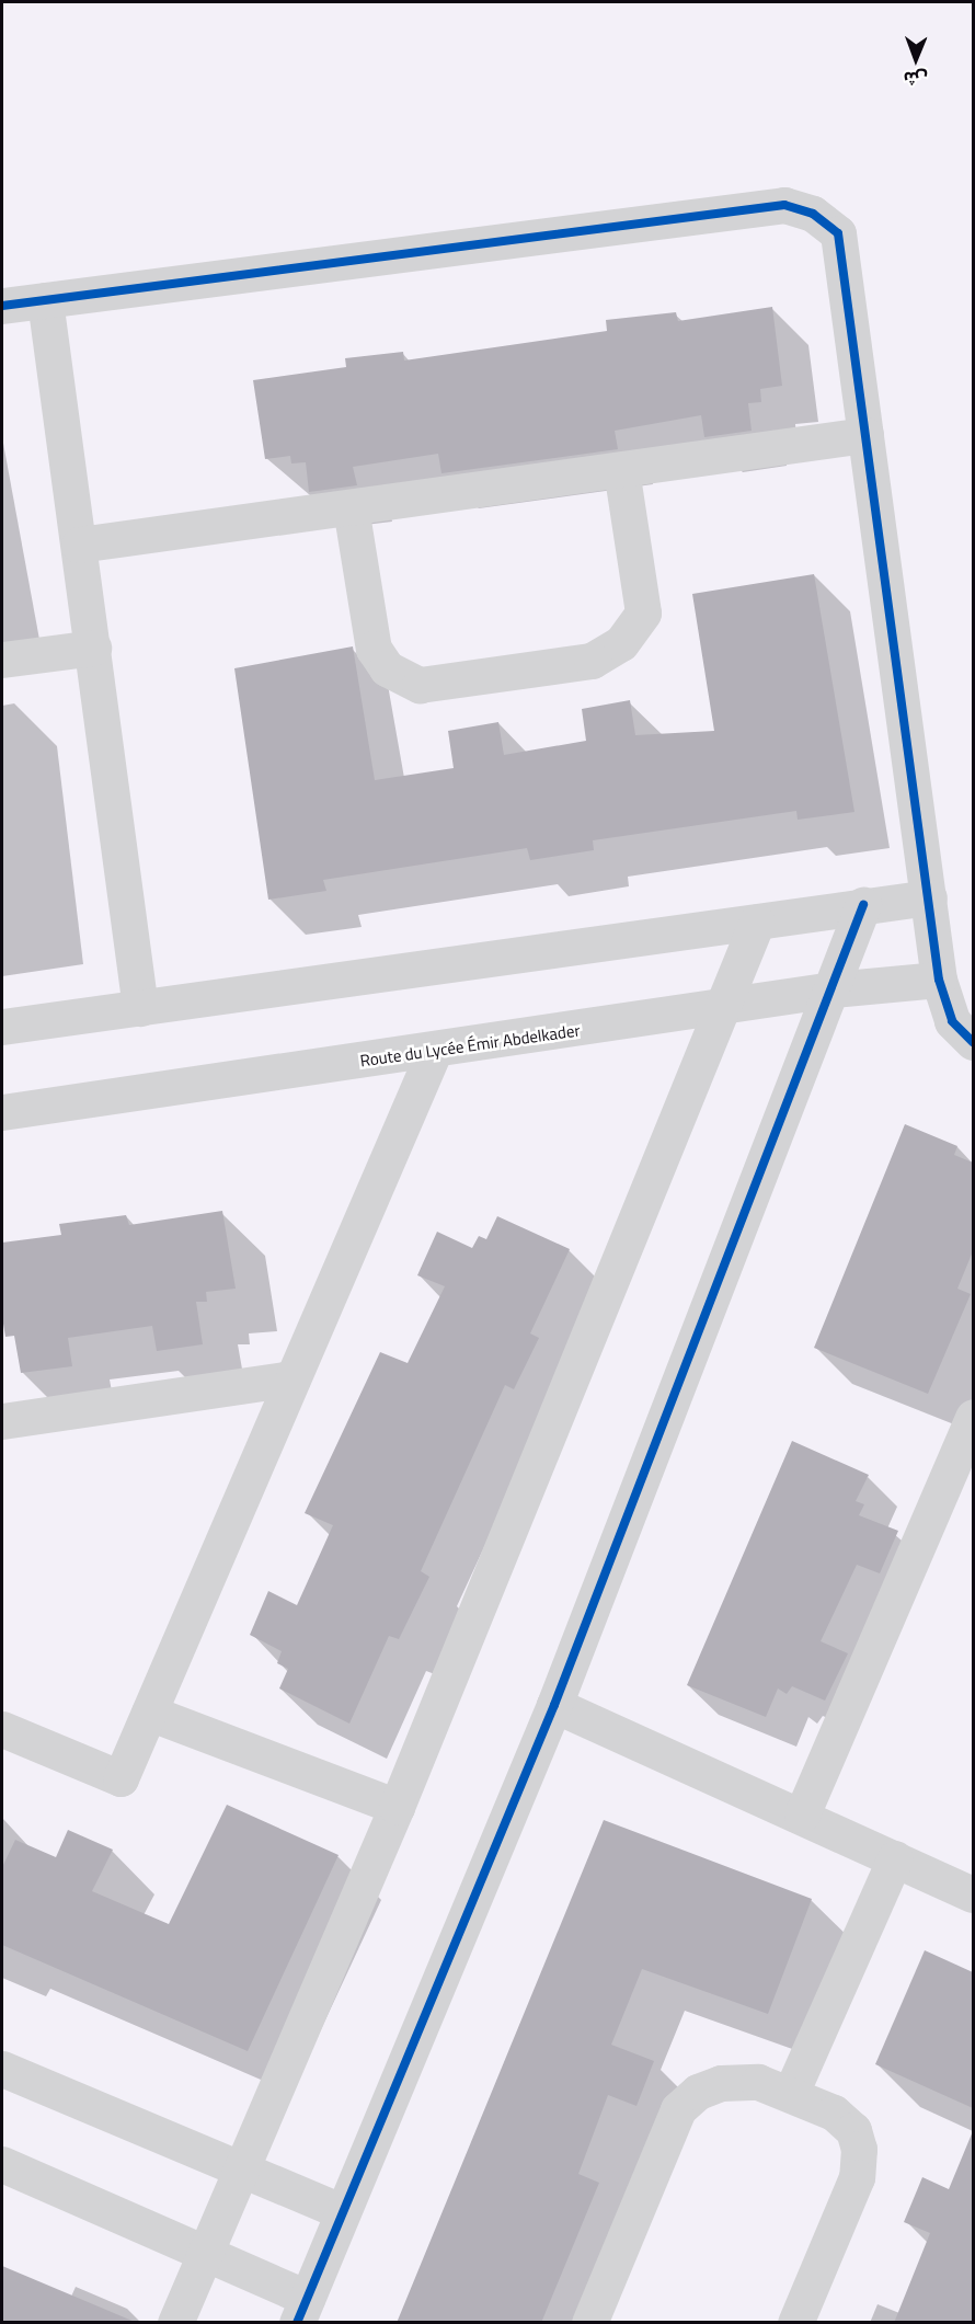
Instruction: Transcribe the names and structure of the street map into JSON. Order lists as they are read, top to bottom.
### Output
{
  "streets": {
    "street": ["Route du Lycée Émir Abdelkader"]
  },
  "north": "bottom"
}
